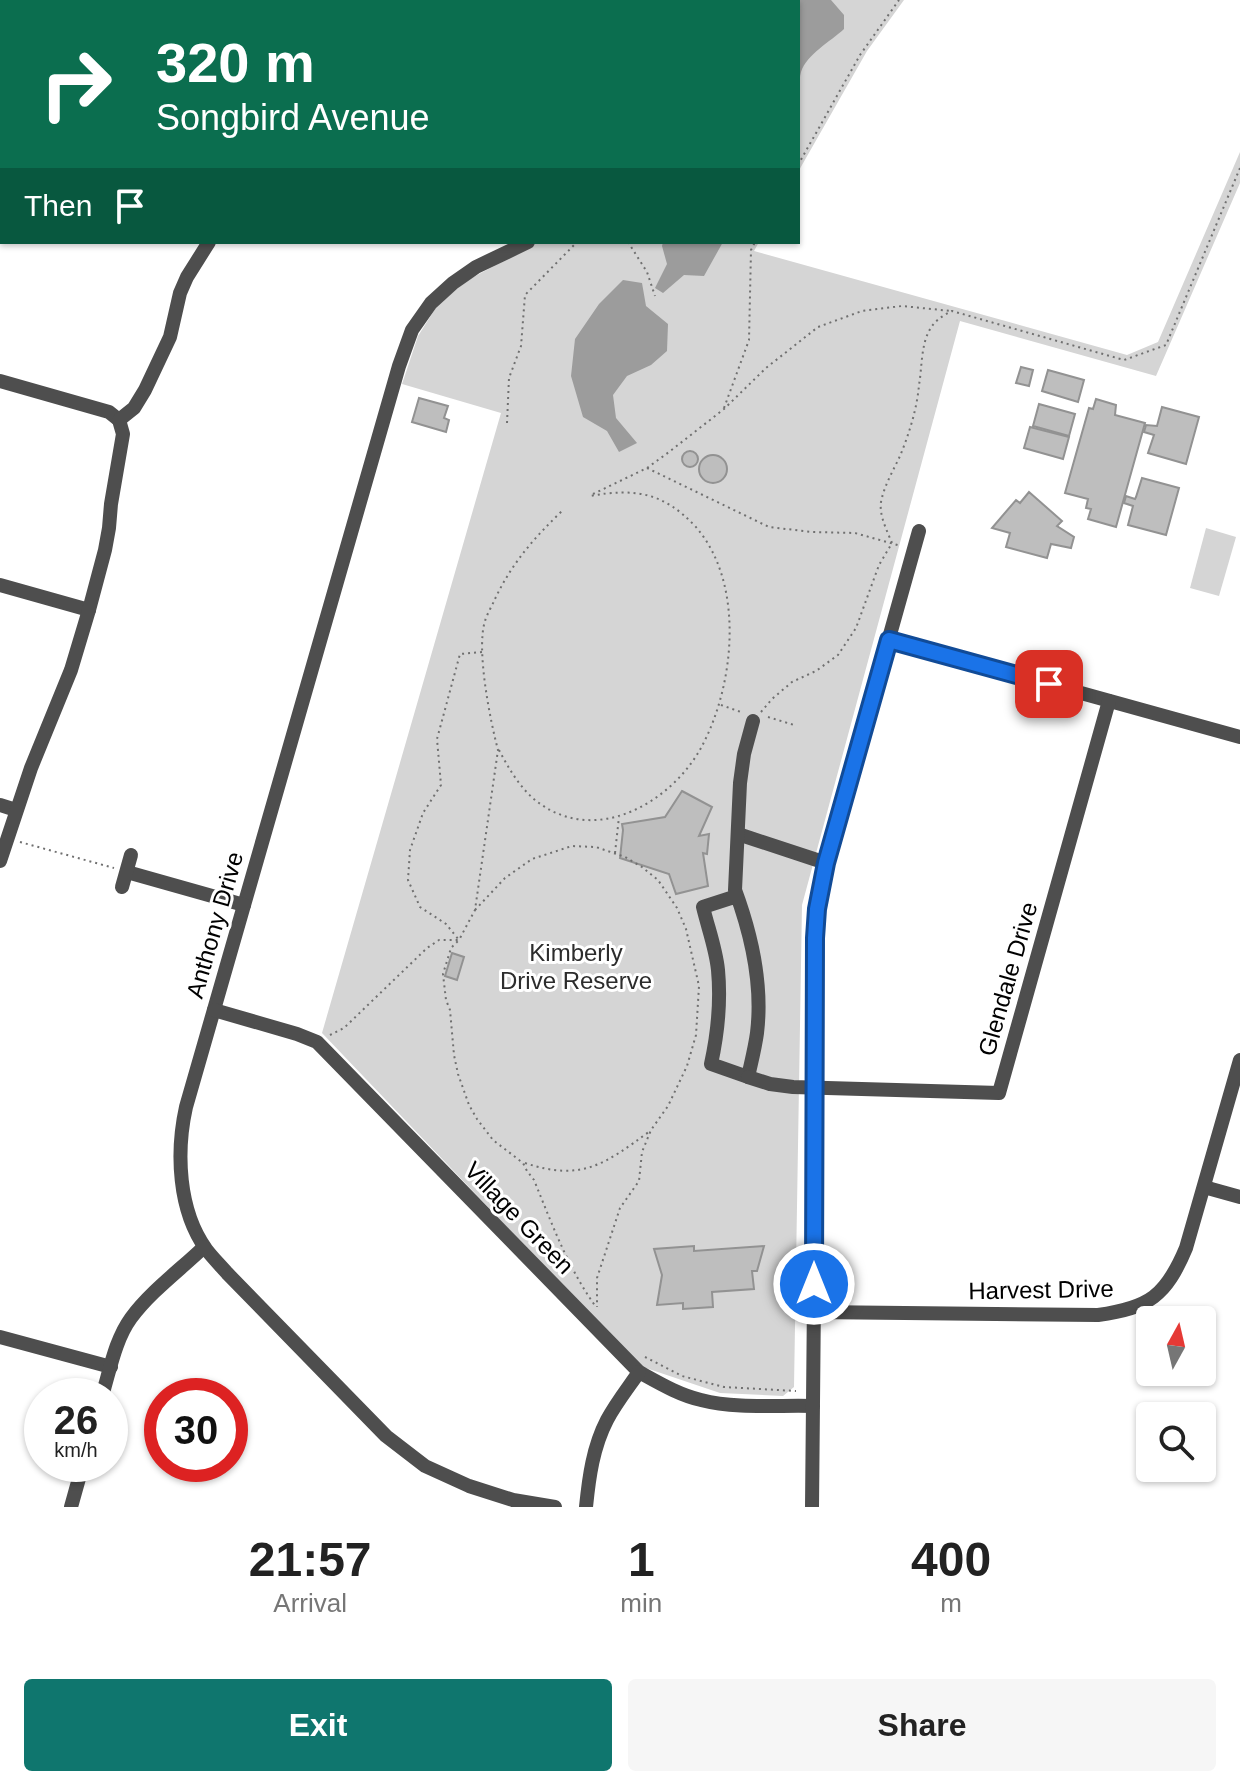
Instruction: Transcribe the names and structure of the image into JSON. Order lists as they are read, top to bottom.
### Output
{
  "streets": {
    "street": [
      "Anthony Drive",
      "Glendale Drive",
      "Village Green",
      "Harvest Drive"
    ]
  },
  "crossings": [
    ["Anthony Drive", "Village Green"]
  ],
  "parks": ["Kimberly Drive Reserve"],
  "north": "top",
  "page": {
    "turn": ["320 m", "Songbird Avenue"],
    "then": "Then",
    "speed": "26 km/h",
    "limit": "30",
    "eta": [
      "21:57",
      "Arrival",
      "1",
      "min",
      "400",
      "m"
    ],
    "buttons": ["Exit", "Share"]
  }
}
